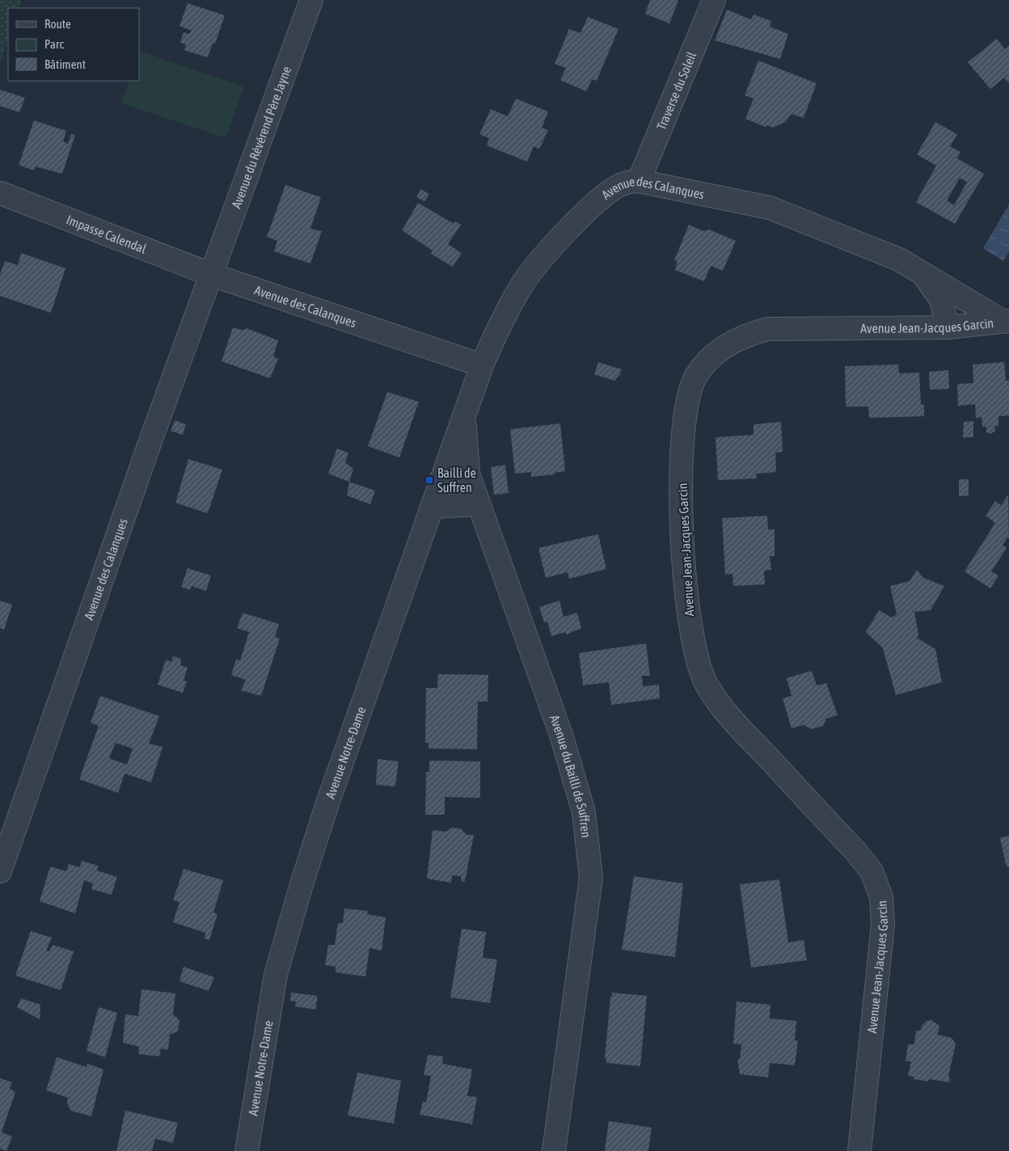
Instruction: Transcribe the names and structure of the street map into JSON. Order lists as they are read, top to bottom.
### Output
{
  "streets": {
    "street": [
      "Traverse du Soleil",
      "Avenue du Révérend Père Jayne",
      "Avenue des Calanques",
      "Impasse Calendal",
      "Avenue Jean-Jacques Garcin",
      "Avenue Notre-Dame",
      "Avenue du Bailli de Suffren"
    ]
  },
  "crossings": [
    ["Traverse du Soleil", "Avenue des Calanques"],
    ["Avenue du Révérend Père Jayne", "Avenue des Calanques"],
    ["Avenue du Révérend Père Jayne", "Impasse Calendal"],
    ["Avenue des Calanques", "Impasse Calendal"],
    ["Avenue des Calanques", "Avenue Jean-Jacques Garcin"],
    ["Avenue des Calanques", "Avenue Notre-Dame"],
    ["Avenue Notre-Dame", "Avenue du Bailli de Suffren"]
  ],
  "places": {
    "transit": ["Bailli de Suffren"]
  },
  "legend": ["Route", "Parc", "Bâtiment"]
}
